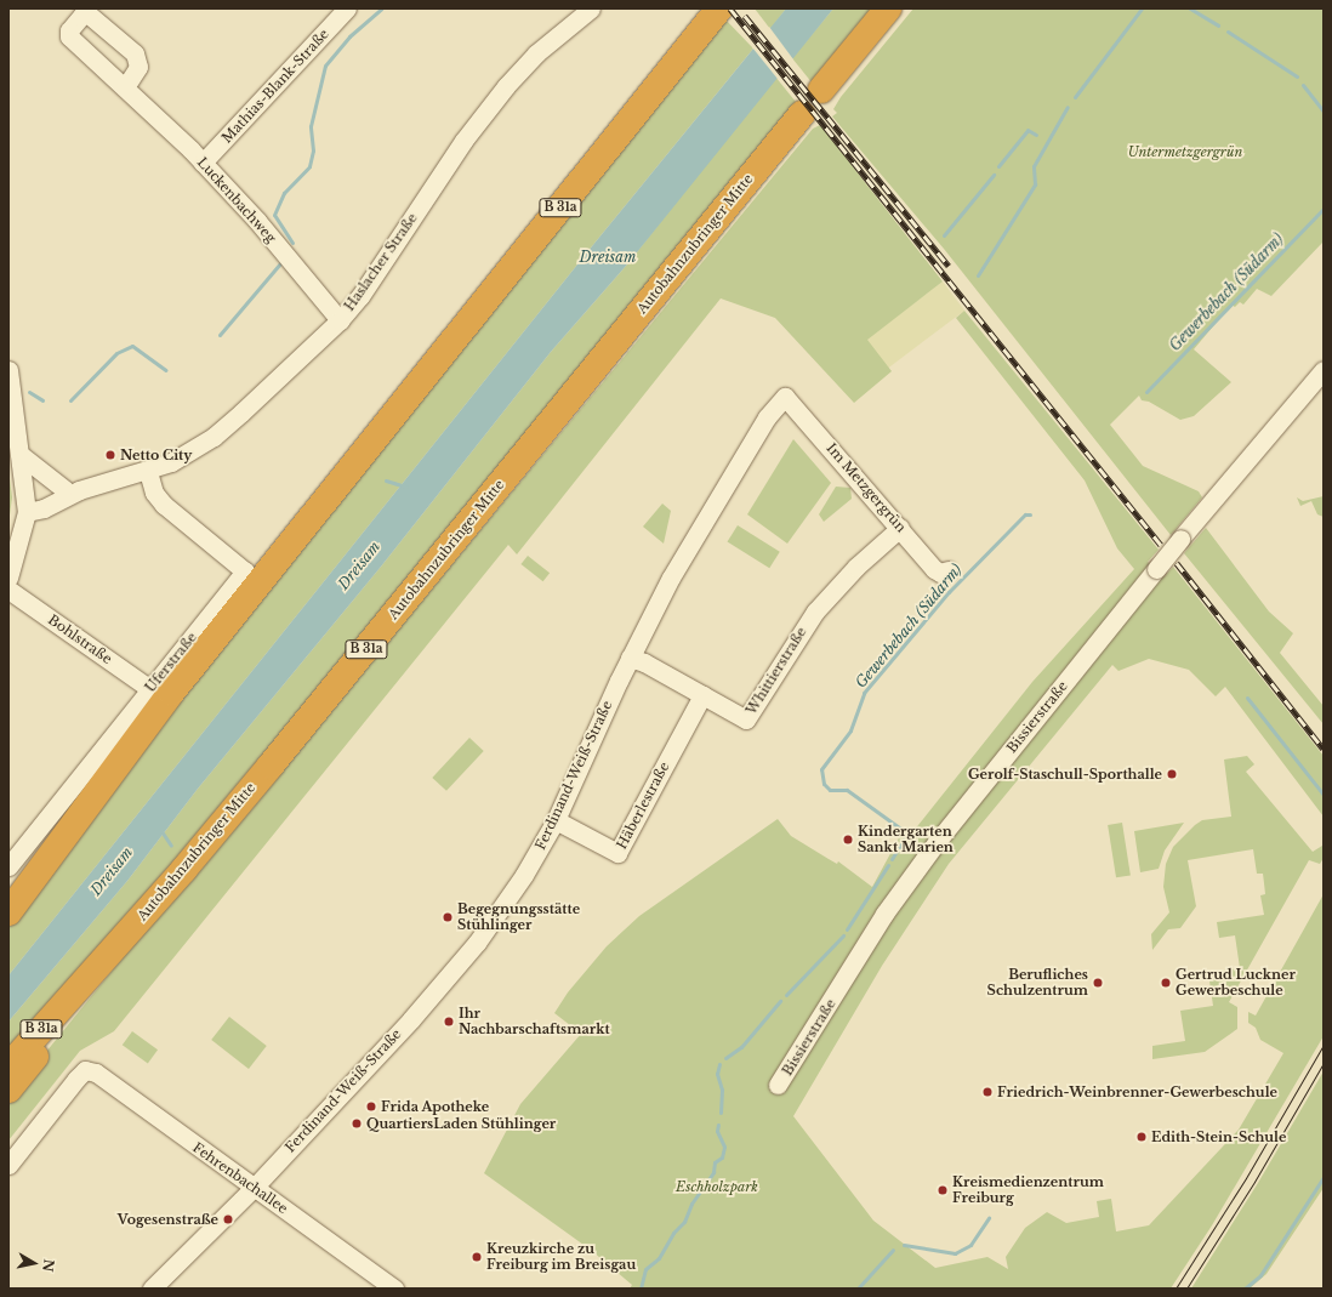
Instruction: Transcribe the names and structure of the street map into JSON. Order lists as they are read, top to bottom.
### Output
{
  "streets": {
    "highway": ["B 31a", "Autobahnzubringer Mitte"],
    "street": [
      "Mathias-Blank-Straße",
      "Luckenbachweg",
      "Haslacher Straße",
      "Im Metzgergrün",
      "Bohlstraße",
      "Uferstraße",
      "Whittierstraße",
      "Bissierstraße",
      "Ferdinand-Weiß-Straße",
      "Häberlestraße",
      "Fehrenbachallee"
    ]
  },
  "crossings": [
    ["Mathias-Blank-Straße", "Luckenbachweg"],
    ["Luckenbachweg", "Haslacher Straße"],
    ["Haslacher Straße", "Uferstraße"],
    ["Im Metzgergrün", "Whittierstraße"],
    ["Im Metzgergrün", "Ferdinand-Weiß-Straße"],
    ["Bohlstraße", "Uferstraße"],
    ["Whittierstraße", "Ferdinand-Weiß-Straße"],
    ["Whittierstraße", "Häberlestraße"],
    ["Ferdinand-Weiß-Straße", "Häberlestraße"],
    ["Ferdinand-Weiß-Straße", "Fehrenbachallee"]
  ],
  "water": ["Dreisam", "Gewerbebach (Südarm)"],
  "parks": ["Untermetzgergrün", "Eschholzpark"],
  "places": [
    "Netto City",
    "Gerolf-Staschull-Sporthalle",
    "Kindergarten Sankt Marien",
    "Begegnungsstätte Stühlinger",
    "Berufliches Schulzentrum",
    "Gertrud Luckner Gewerbeschule",
    "Ihr Nachbarschaftsmarkt",
    "Friedrich-Weinbrenner-Gewerbeschule",
    "Frida Apotheke",
    "QuartiersLaden Stühlinger",
    "Edith-Stein-Schule",
    "Kreismedienzentrum Freiburg",
    "Vogesenstraße",
    "Kreuzkirche zu Freiburg im Breisgau"
  ],
  "north": "right"
}
